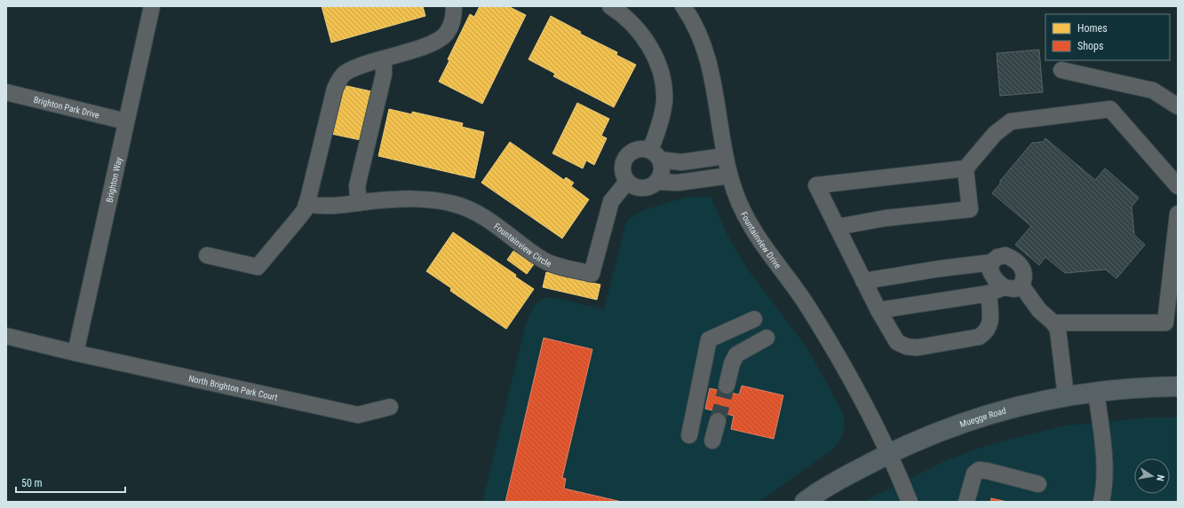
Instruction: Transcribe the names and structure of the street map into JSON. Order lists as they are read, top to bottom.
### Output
{
  "streets": {
    "main road": ["Muegge Road"],
    "street": [
      "Brighton Park Drive",
      "Brighton Way",
      "Fountainview Drive",
      "Fountainview Circle",
      "North Brighton Park Court"
    ]
  },
  "crossings": [
    ["Brighton Park Drive", "Brighton Way"],
    ["Brighton Way", "North Brighton Park Court"],
    ["Fountainview Drive", "Muegge Road"]
  ],
  "legend": ["Homes", "Shops"],
  "scale_bar": "50 m",
  "north": "right"
}
